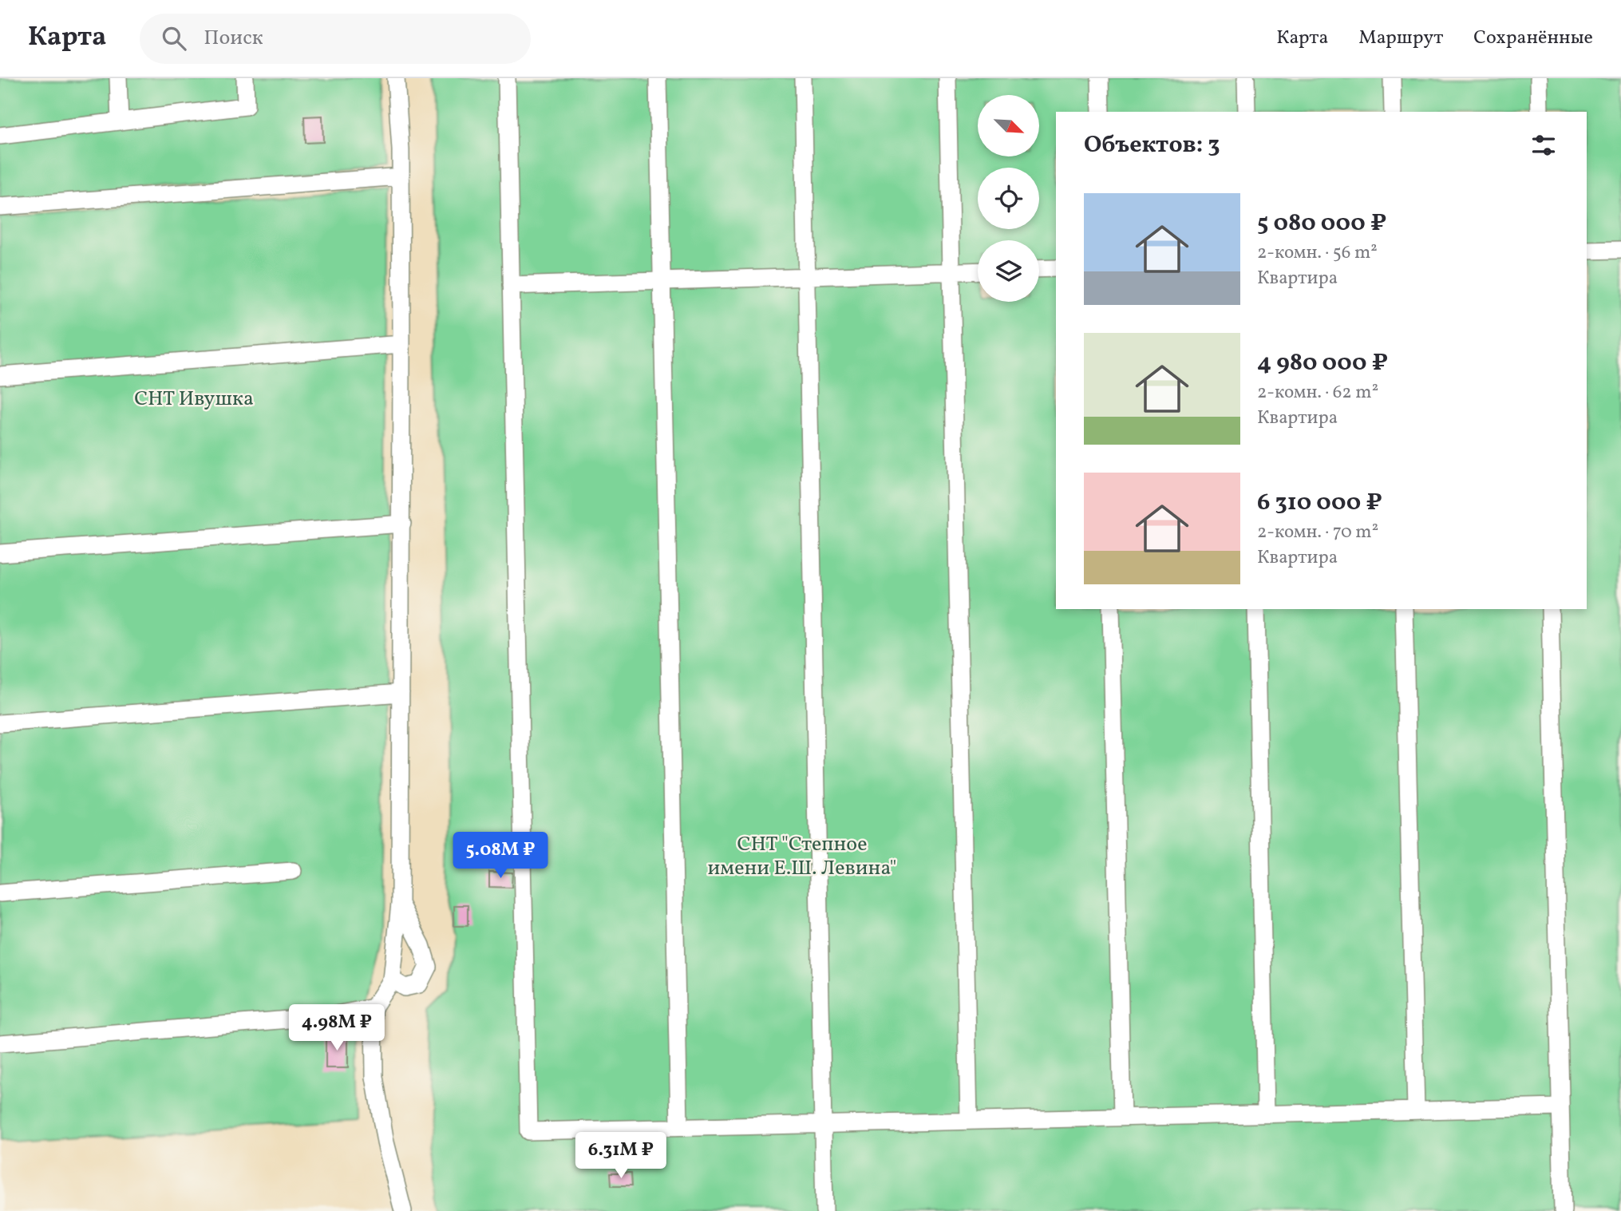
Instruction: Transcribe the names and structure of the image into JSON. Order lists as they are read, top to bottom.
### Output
{
  "parks": ["СНТ Ивушка", "СНТ \"Степное имени Е.Ш. Левина\""],
  "north": "bottom right",
  "page": {
    "header": "Карта",
    "search": "Поиск",
    "nav": ["Карта", "Маршрут", "Сохранённые"],
    "heading": "Объектов: 3",
    "list": [
      {
        "name": "5 080 000 ₽",
        "note": "2-комн. · 56 m² · Квартира"
      },
      {
        "name": "4 980 000 ₽",
        "note": "2-комн. · 62 m² · Квартира"
      },
      {
        "name": "6 310 000 ₽",
        "note": "2-комн. · 70 m² · Квартира"
      }
    ],
    "price": ["5.08M ₽", "4.98M ₽", "6.31M ₽"]
  }
}
